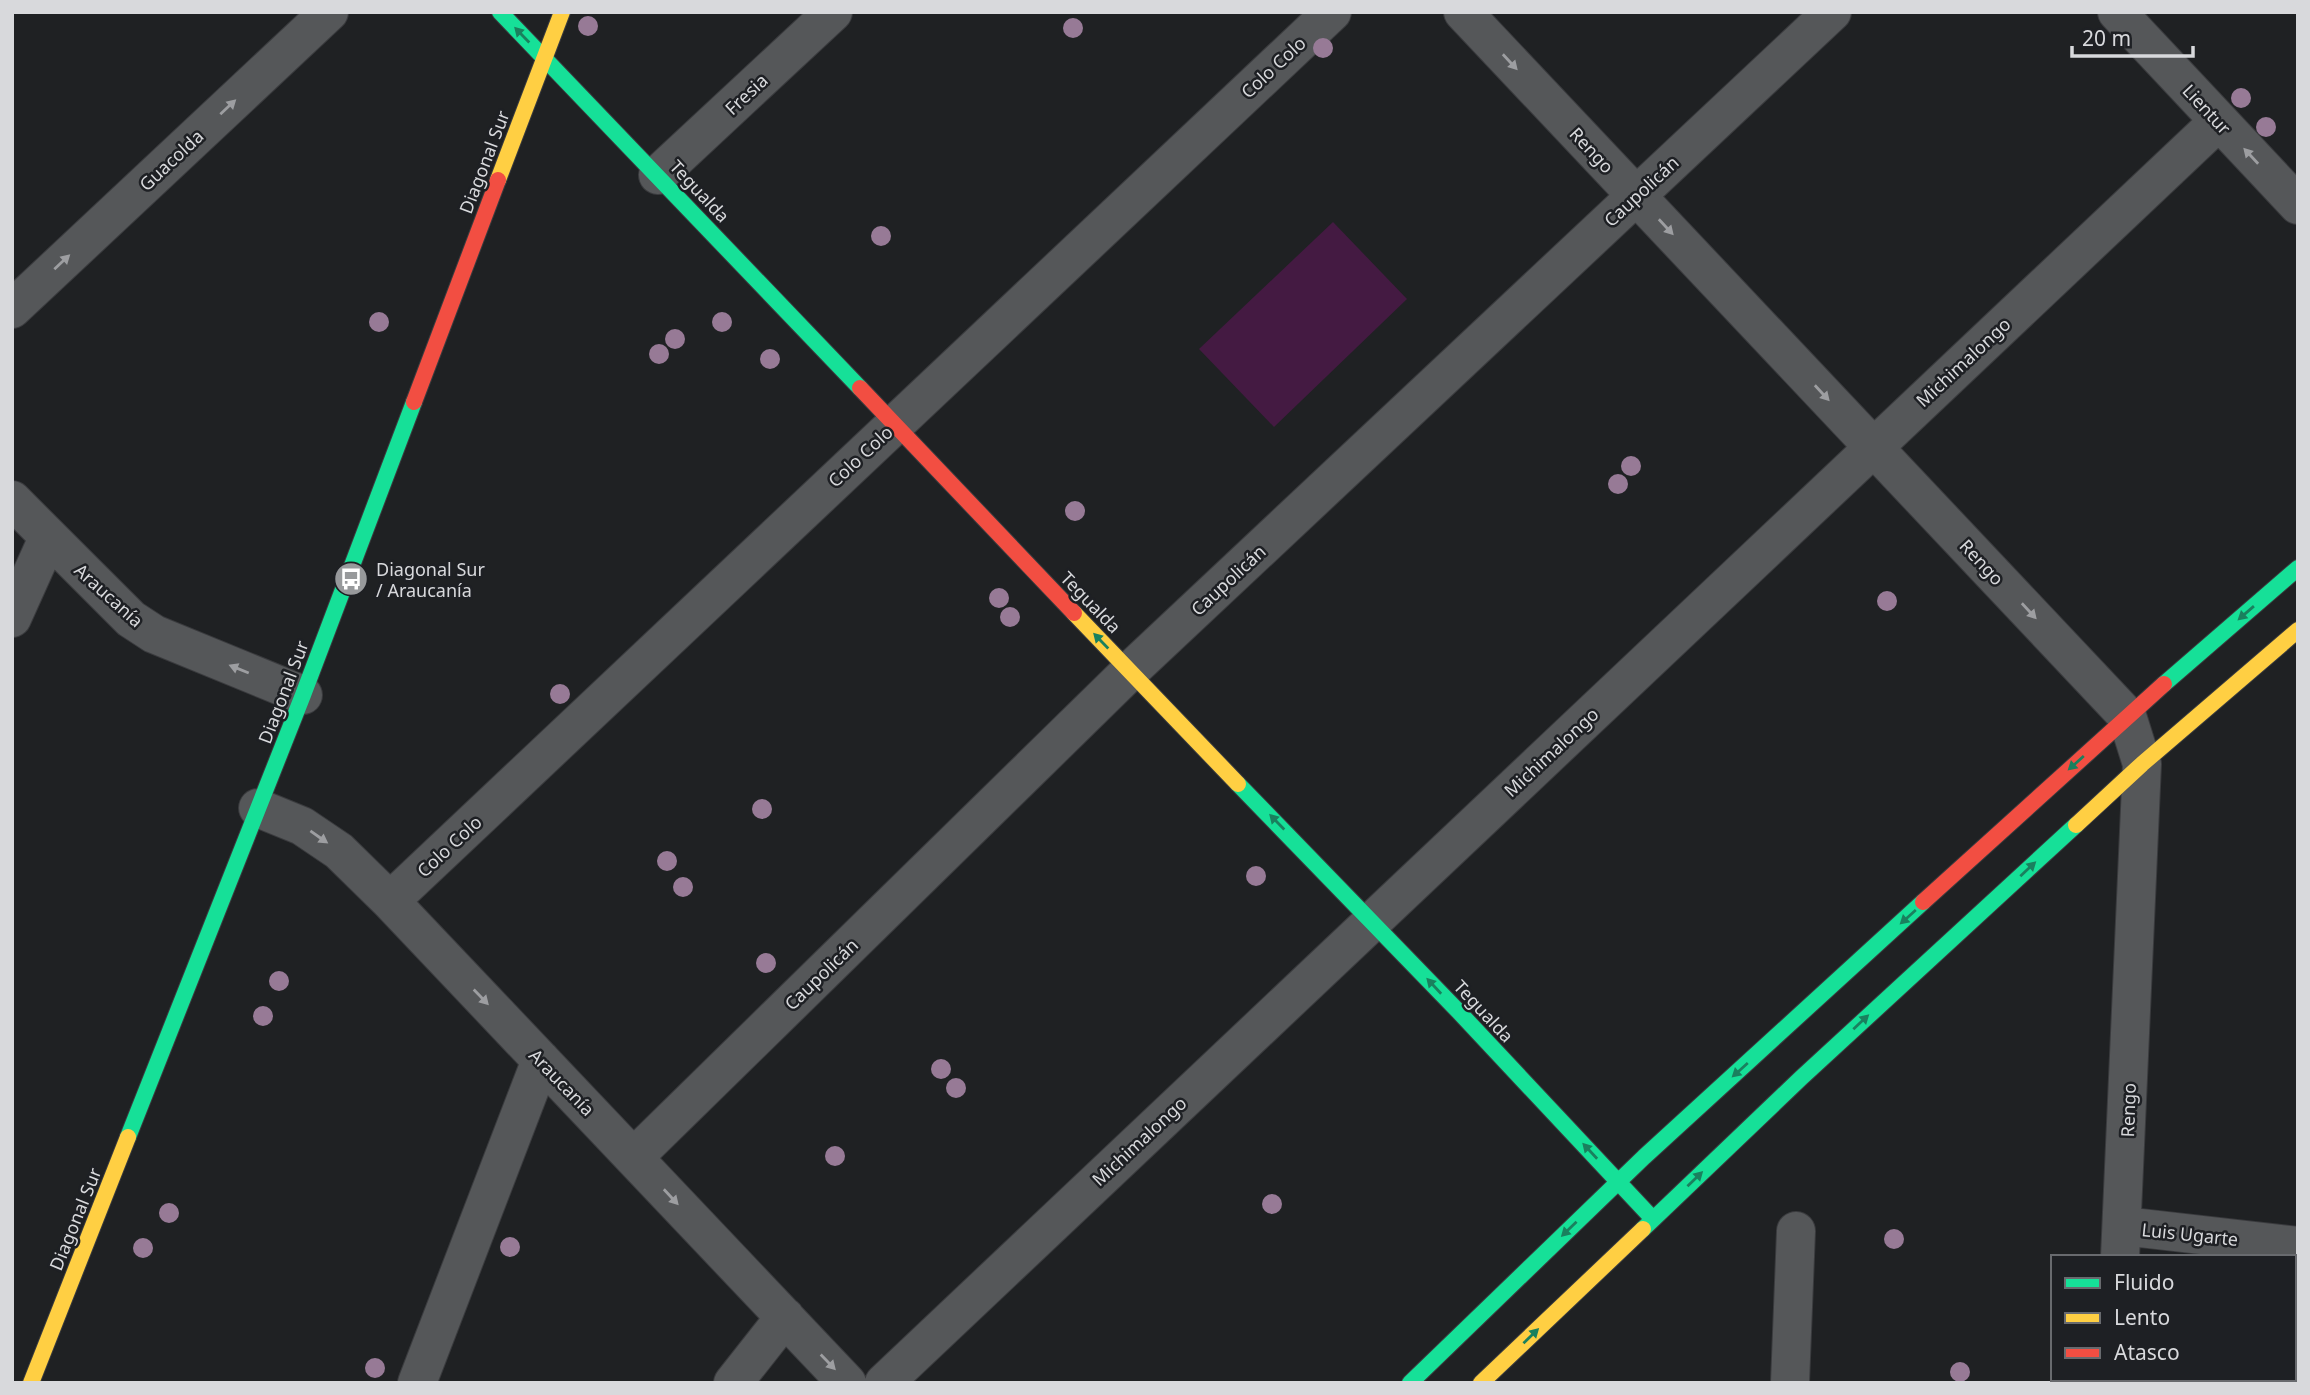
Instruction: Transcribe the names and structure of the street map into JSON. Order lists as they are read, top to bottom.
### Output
{
  "streets": {
    "main road": ["Diagonal Sur", "Tegualda"],
    "street": [
      "Colo Colo",
      "Fresia",
      "Lientur",
      "Rengo",
      "Guacolda",
      "Caupolicán",
      "Michimalongo",
      "Araucanía",
      "Luis Ugarte"
    ]
  },
  "crossings": [
    ["Colo Colo", "Tegualda"],
    ["Colo Colo", "Araucanía"],
    ["Fresia", "Tegualda"],
    ["Lientur", "Michimalongo"],
    ["Rengo", "Caupolicán"],
    ["Rengo", "Michimalongo"],
    ["Rengo", "Luis Ugarte"],
    ["Diagonal Sur", "Tegualda"],
    ["Diagonal Sur", "Araucanía"],
    ["Tegualda", "Caupolicán"],
    ["Tegualda", "Michimalongo"],
    ["Caupolicán", "Araucanía"]
  ],
  "one_way": [
    "Lientur",
    "Rengo",
    "Guacolda",
    "Tegualda"
  ],
  "places": {
    "bus stop": ["Diagonal Sur / Araucanía"]
  },
  "legend": ["Fluido", "Lento", "Atasco"],
  "scale_bar": "20 m"
}
